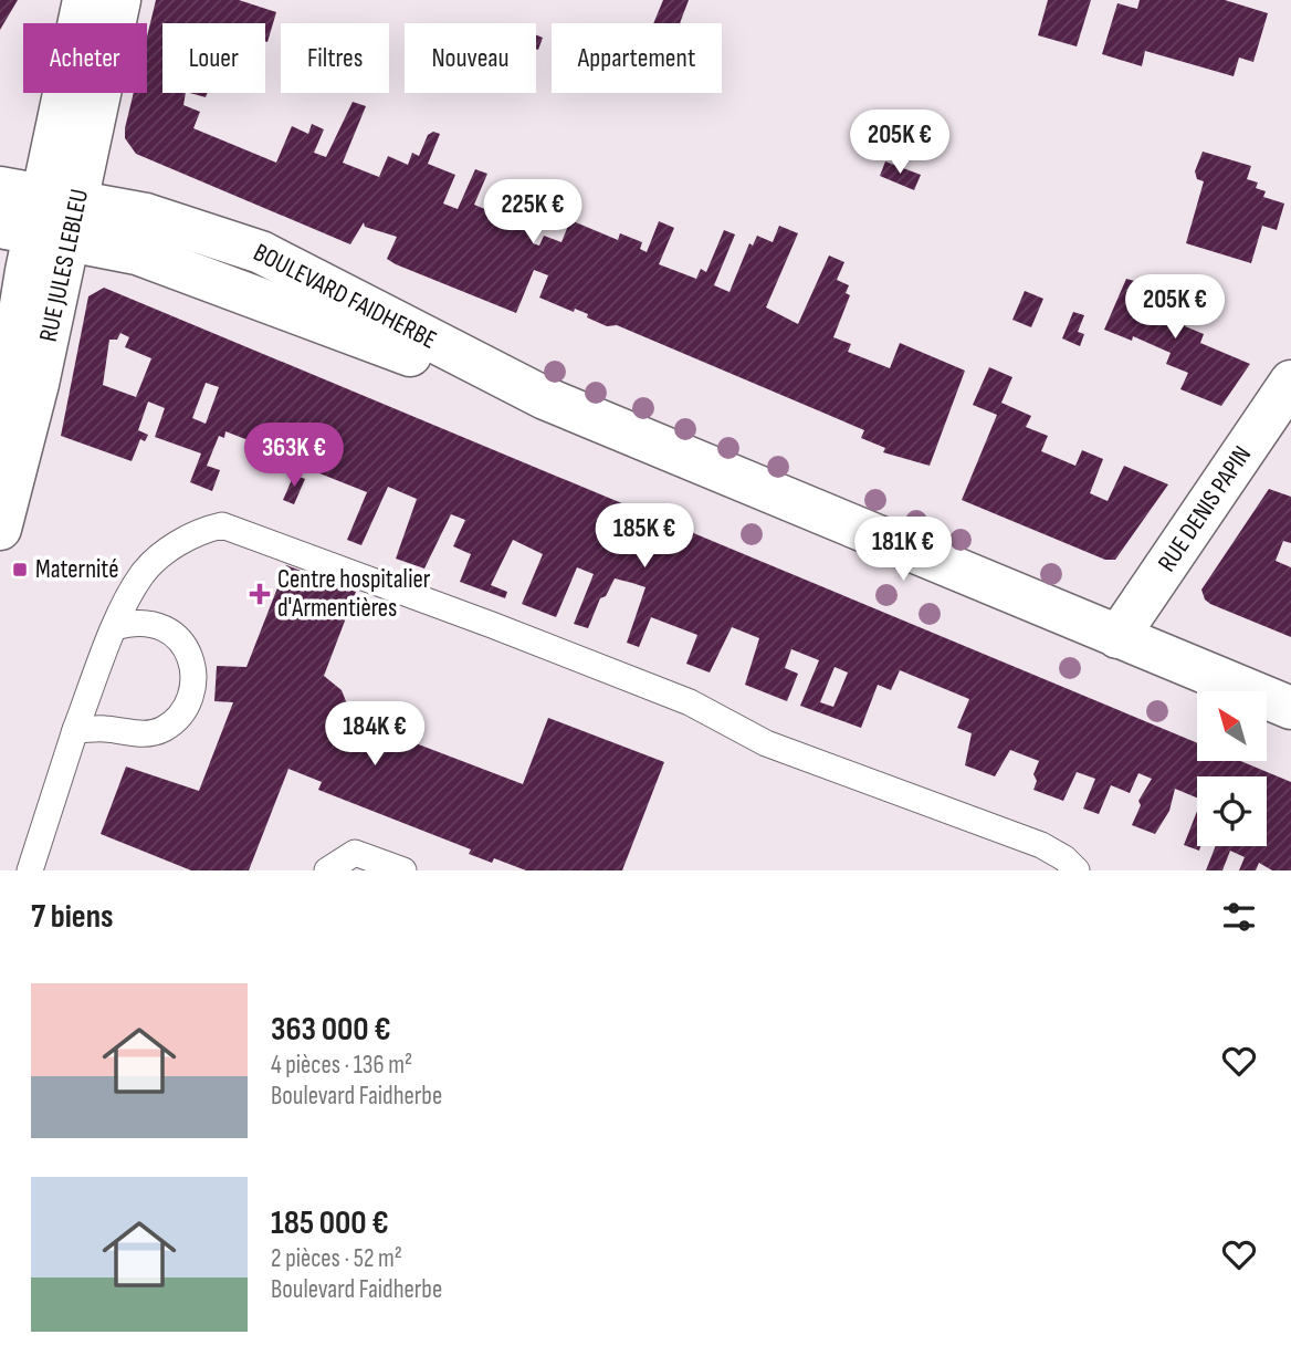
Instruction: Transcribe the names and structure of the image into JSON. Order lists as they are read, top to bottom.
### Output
{
  "streets": {
    "street": ["RUE JULES LEBLEU", "BOULEVARD FAIDHERBE", "RUE DENIS PAPIN"]
  },
  "crossings": [
    ["RUE JULES LEBLEU", "BOULEVARD FAIDHERBE"],
    ["BOULEVARD FAIDHERBE", "RUE DENIS PAPIN"]
  ],
  "places": {
    "transit": ["Maternité"],
    "health": ["Centre hospitalier d'Armentières"]
  },
  "north": "top left",
  "page": {
    "chip": [
      "Acheter",
      "Louer",
      "Filtres",
      "Nouveau",
      "Appartement"
    ],
    "price": [
      "205K €",
      "225K €",
      "205K €",
      "363K €",
      "185K €",
      "181K €",
      "184K €"
    ],
    "heading": "7 biens",
    "list": [
      {
        "name": "363 000 €",
        "note": "4 pièces · 136 m² · Boulevard Faidherbe"
      },
      {
        "name": "185 000 €",
        "note": "2 pièces · 52 m² · Boulevard Faidherbe"
      }
    ]
  }
}
